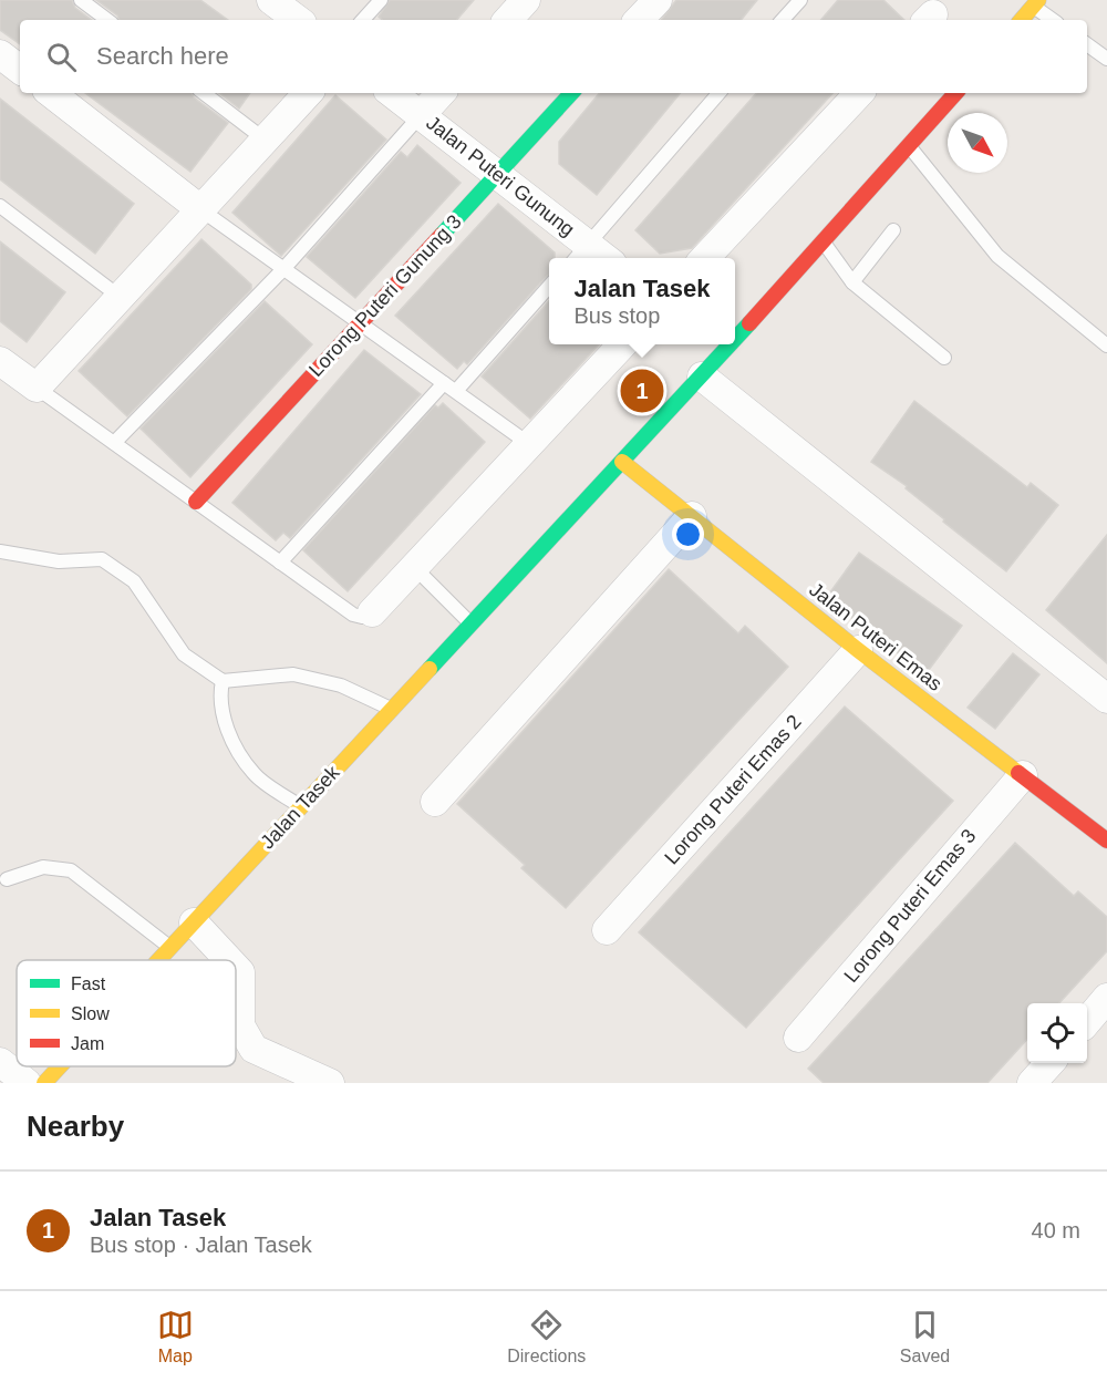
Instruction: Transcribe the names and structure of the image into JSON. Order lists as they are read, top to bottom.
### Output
{
  "streets": {
    "main road": ["Lorong Puteri Gunung 3", "Jalan Puteri Emas", "Jalan Tasek"],
    "street": ["Jalan Puteri Gunung", "Lorong Puteri Emas 2", "Lorong Puteri Emas 3"]
  },
  "crossings": [
    ["Jalan Puteri Gunung", "Lorong Puteri Gunung 3"],
    ["Jalan Puteri Emas", "Lorong Puteri Emas 2"],
    ["Jalan Puteri Emas", "Jalan Tasek"],
    ["Jalan Puteri Emas", "Lorong Puteri Emas 3"]
  ],
  "legend": ["Fast", "Slow", "Jam"],
  "north": "bottom right",
  "page": {
    "search": "Search here",
    "popup": ["Jalan Tasek", "Bus stop"],
    "pins": "1",
    "heading": "Nearby",
    "list": [
      {
        "mark": "1",
        "name": "Jalan Tasek",
        "note": "Bus stop · Jalan Tasek",
        "value": "40 m"
      }
    ],
    "nav": ["Map", "Directions", "Saved"]
  }
}
